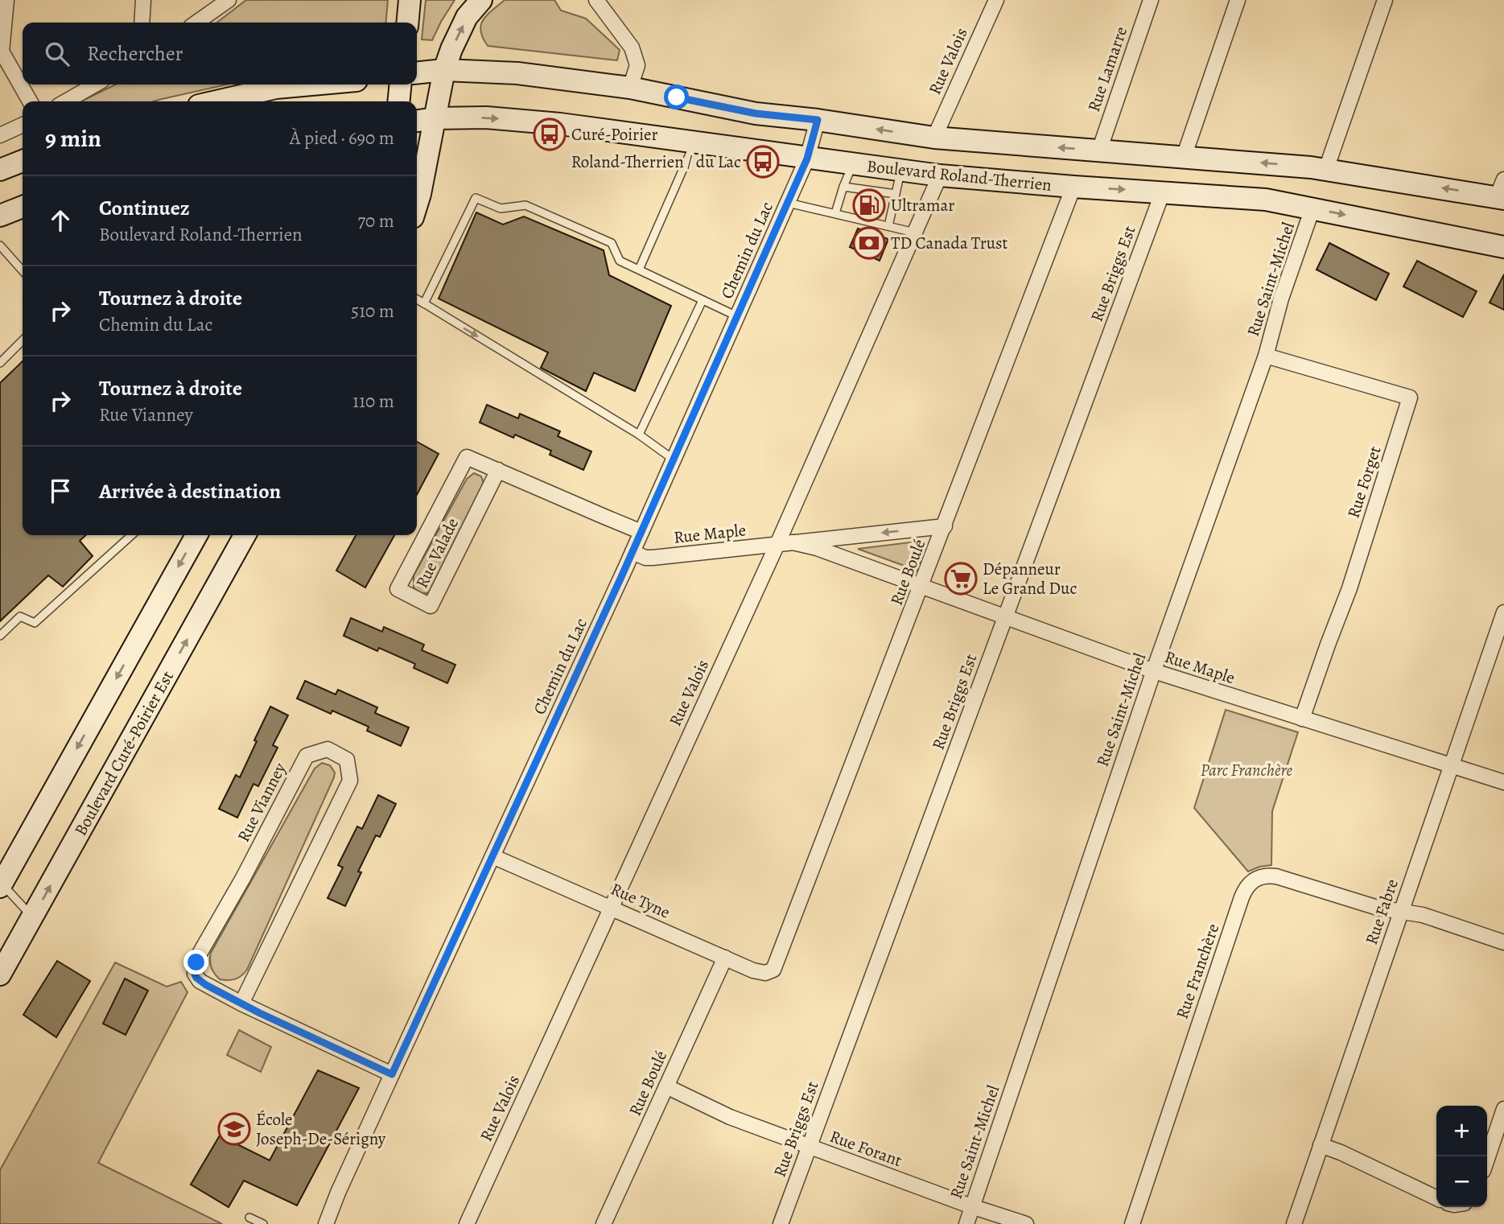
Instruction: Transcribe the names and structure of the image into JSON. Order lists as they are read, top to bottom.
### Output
{
  "streets": {
    "main road": ["Boulevard Roland-Therrien", "Boulevard Curé-Poirier Est"],
    "street": [
      "Rue Valois",
      "Rue Lamarre",
      "Chemin du Lac",
      "Rue Briggs Est",
      "Rue Saint-Michel",
      "Rue Forget",
      "Rue Maple",
      "Rue Valade",
      "Rue Boulé",
      "Rue Vianney",
      "Rue Tyne",
      "Rue Fabre",
      "Rue Franchère",
      "Rue Forant"
    ]
  },
  "crossings": [
    ["Rue Valois", "Boulevard Roland-Therrien"],
    ["Rue Valois", "Rue Maple"],
    ["Rue Valois", "Rue Tyne"],
    ["Rue Lamarre", "Boulevard Roland-Therrien"],
    ["Boulevard Roland-Therrien", "Chemin du Lac"],
    ["Boulevard Roland-Therrien", "Rue Briggs Est"],
    ["Boulevard Roland-Therrien", "Rue Saint-Michel"],
    ["Boulevard Roland-Therrien", "Rue Boulé"],
    ["Chemin du Lac", "Rue Maple"],
    ["Chemin du Lac", "Rue Valade"],
    ["Chemin du Lac", "Rue Vianney"],
    ["Chemin du Lac", "Rue Tyne"],
    ["Rue Briggs Est", "Rue Maple"],
    ["Rue Briggs Est", "Rue Forant"],
    ["Rue Saint-Michel", "Rue Forget"],
    ["Rue Saint-Michel", "Rue Maple"],
    ["Rue Saint-Michel", "Rue Forant"],
    ["Rue Forget", "Rue Maple"],
    ["Rue Maple", "Rue Boulé"],
    ["Rue Maple", "Rue Fabre"],
    ["Rue Boulé", "Rue Tyne"],
    ["Rue Boulé", "Rue Forant"],
    ["Rue Fabre", "Rue Franchère"]
  ],
  "parks": ["Parc Franchère"],
  "places": {
    "bus stop": ["Curé-Poirier", "Roland-Therrien / du Lac"],
    "fuel station": ["Ultramar"],
    "bank": ["TD Canada Trust"],
    "supermarket": ["Dépanneur Le Grand Duc"],
    "school or university": ["École Joseph-De-Sérigny"]
  },
  "page": {
    "search": "Rechercher",
    "heading": ["9 min", "À pied · 690 m"],
    "list": [
      ["Continuez", "Boulevard Roland-Therrien", "70 m"],
      ["Tournez à droite", "Chemin du Lac", "510 m"],
      ["Tournez à droite", "Rue Vianney", "110 m"],
      "Arrivée à destination"
    ],
    "map_buttons": ["+", "−"]
  }
}
